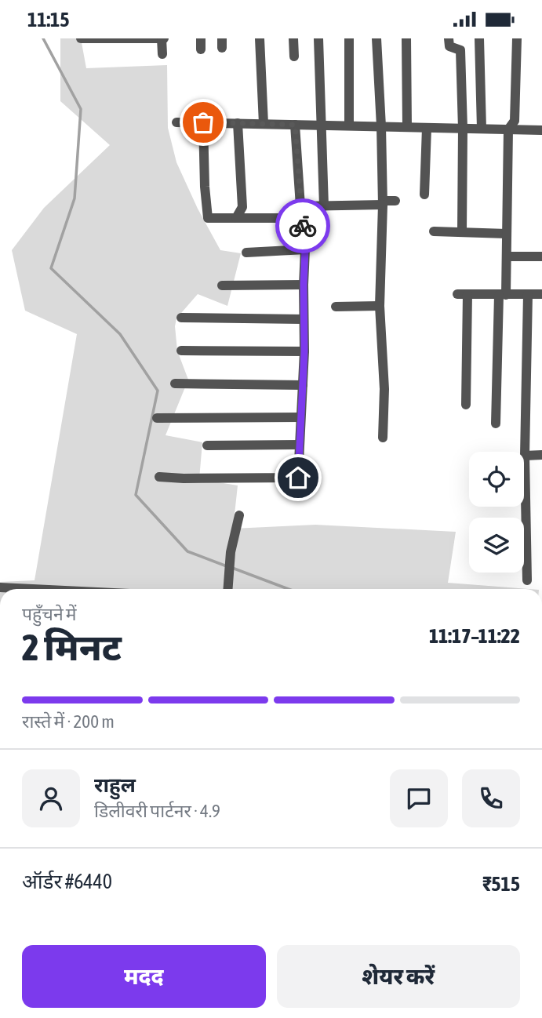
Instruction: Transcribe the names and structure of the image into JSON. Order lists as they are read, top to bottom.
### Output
{
  "page": {
    "status": "11:15",
    "heading": ["2 मिनट", "पहुँचने में", "11:17–11:22"],
    "panel": [
      "राहुल",
      "डिलीवरी पार्टनर · 4.9",
      "ऑर्डर #6440",
      "₹515"
    ],
    "bar": "रास्ते में · 200 m",
    "buttons": ["मदद", "शेयर करें"]
  }
}
